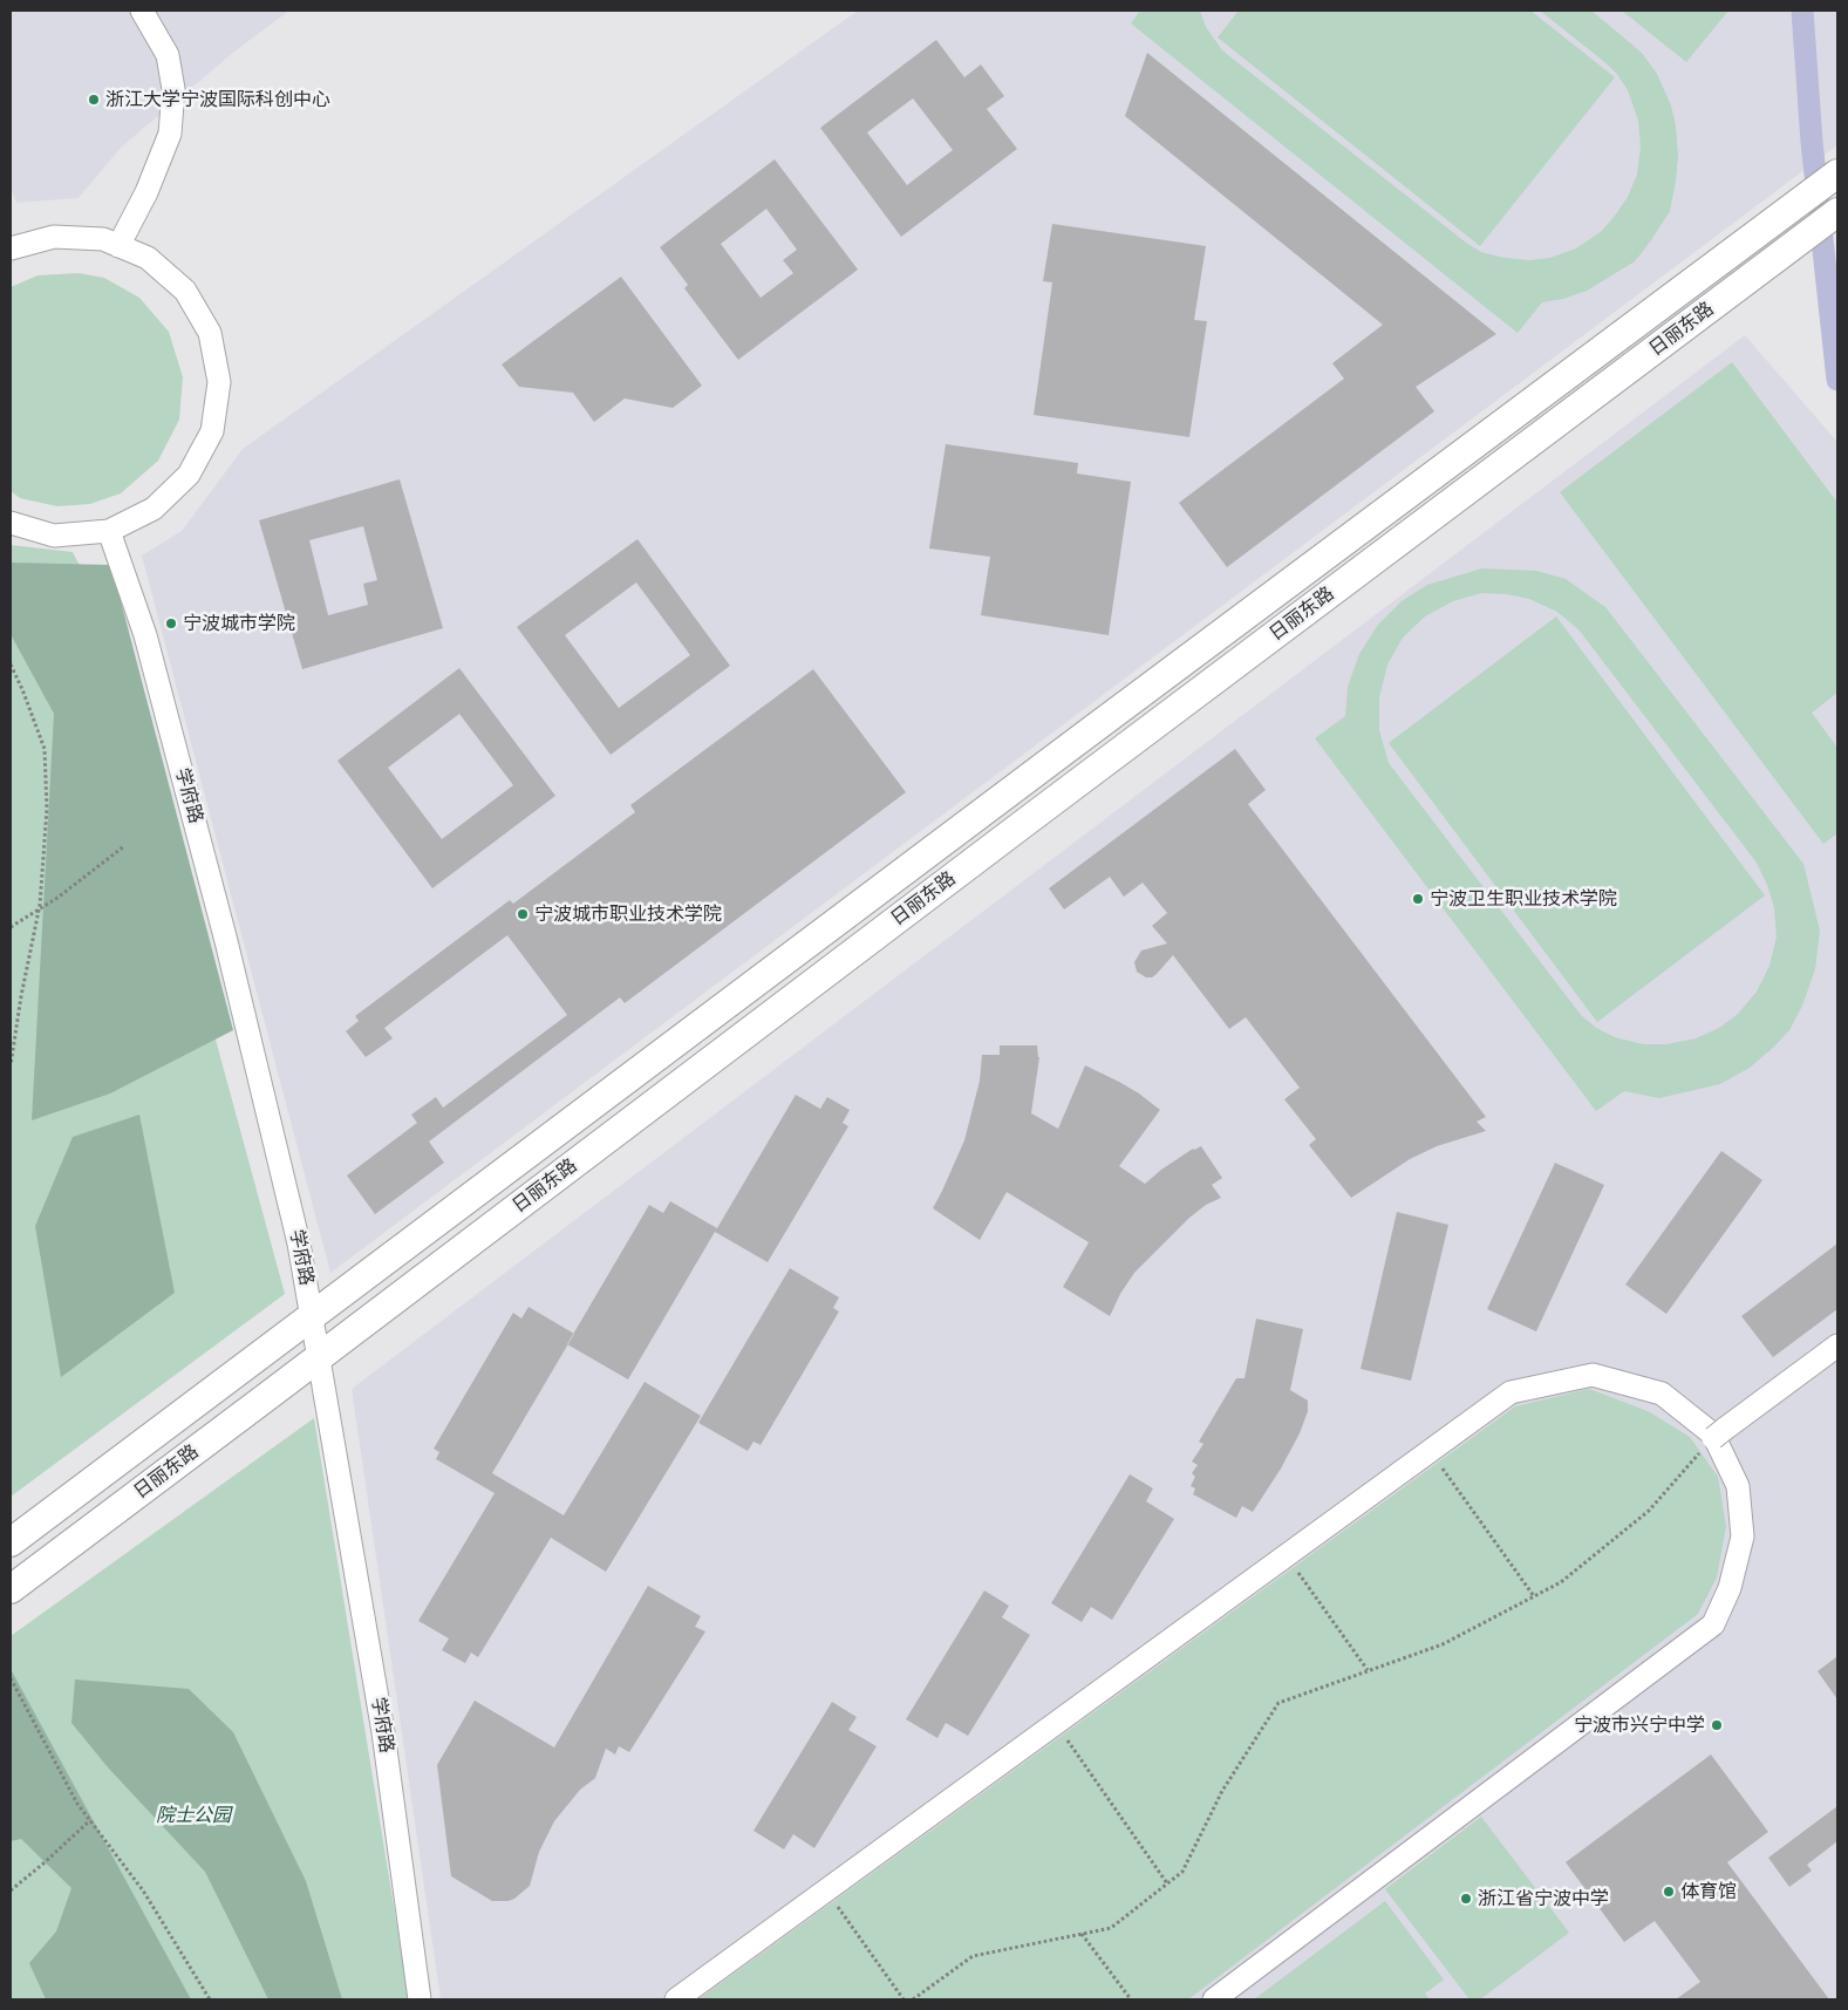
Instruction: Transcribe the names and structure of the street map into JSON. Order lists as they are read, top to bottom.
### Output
{
  "streets": {
    "main road": ["日丽东路"],
    "street": ["学府路"]
  },
  "crossings": [
    ["日丽东路", "学府路"]
  ],
  "parks": ["院士公园"],
  "places": [
    "浙江大学宁波国际科创中心",
    "宁波城市学院",
    "宁波卫生职业技术学院",
    "宁波城市职业技术学院",
    "宁波市兴宁中学",
    "体育馆",
    "浙江省宁波中学"
  ]
}
